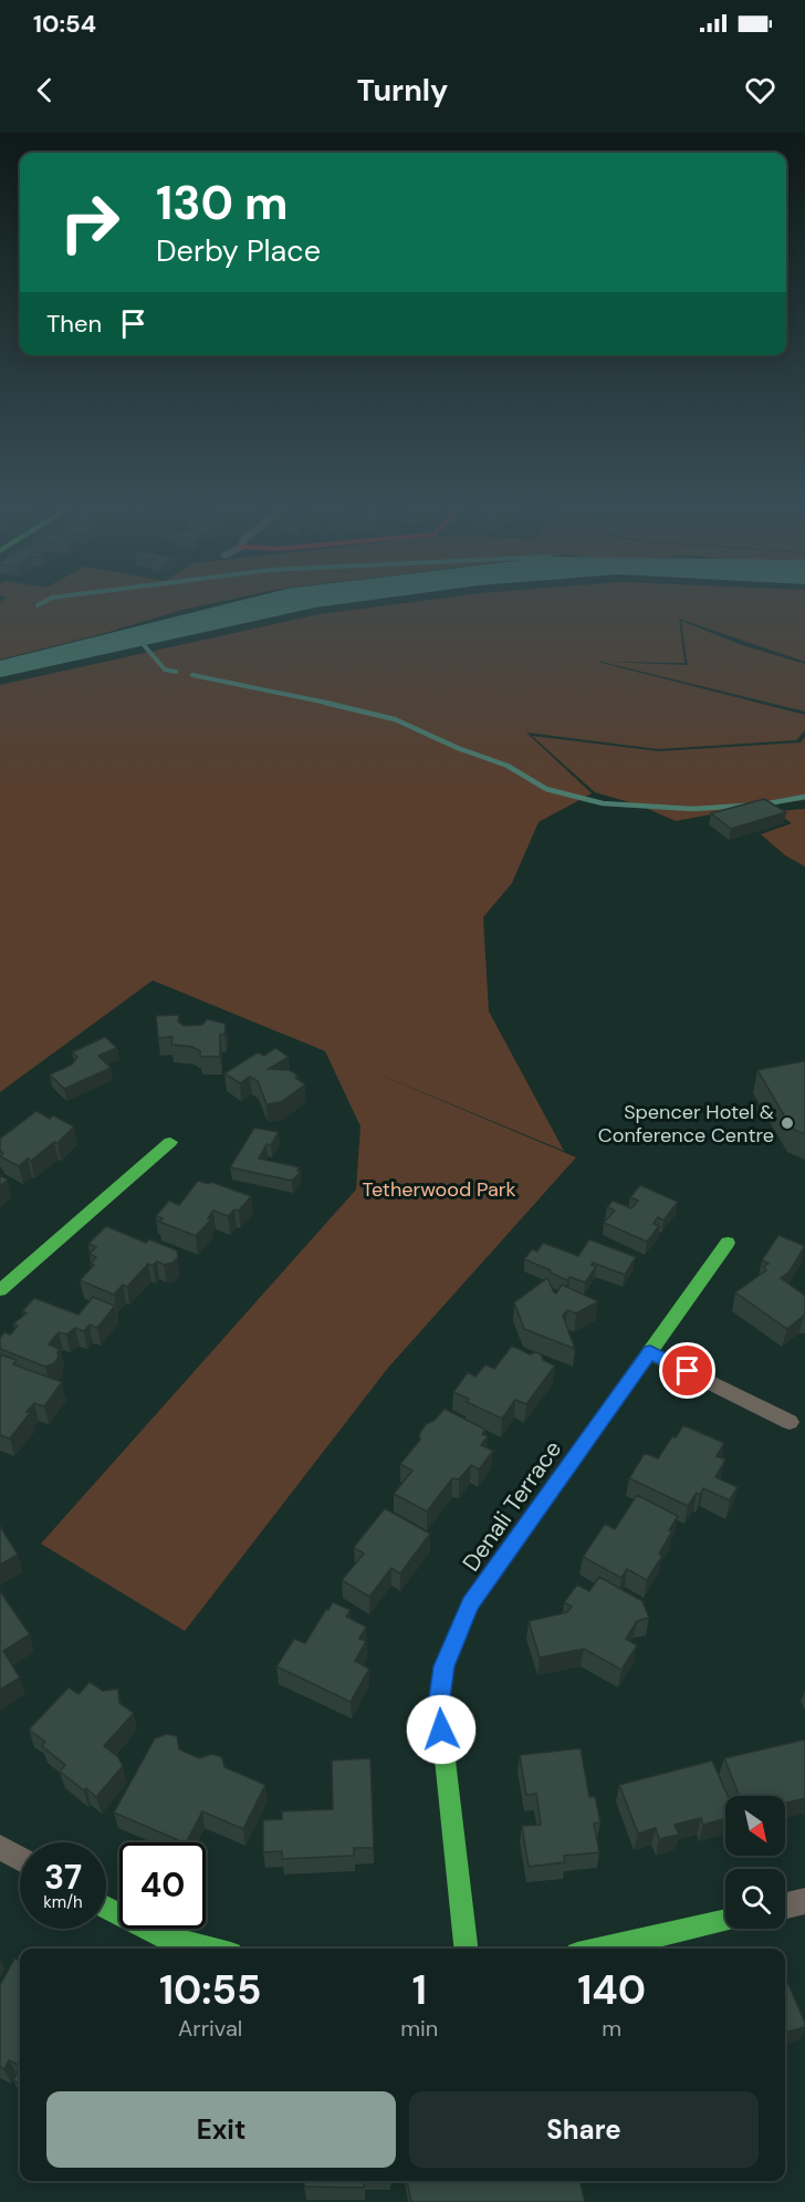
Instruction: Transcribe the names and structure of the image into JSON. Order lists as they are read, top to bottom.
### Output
{
  "streets": {
    "street": ["Denali Terrace"]
  },
  "parks": ["Tetherwood Park"],
  "places": ["Spencer Hotel & Conference Centre"],
  "north": "bottom right",
  "page": {
    "status": "10:54",
    "header": "Turnly",
    "turn": ["130 m", "Derby Place"],
    "then": "Then",
    "speed": "37 km/h",
    "limit": "40",
    "eta": [
      "10:55",
      "Arrival",
      "1",
      "min",
      "140",
      "m"
    ],
    "buttons": ["Exit", "Share"]
  }
}
